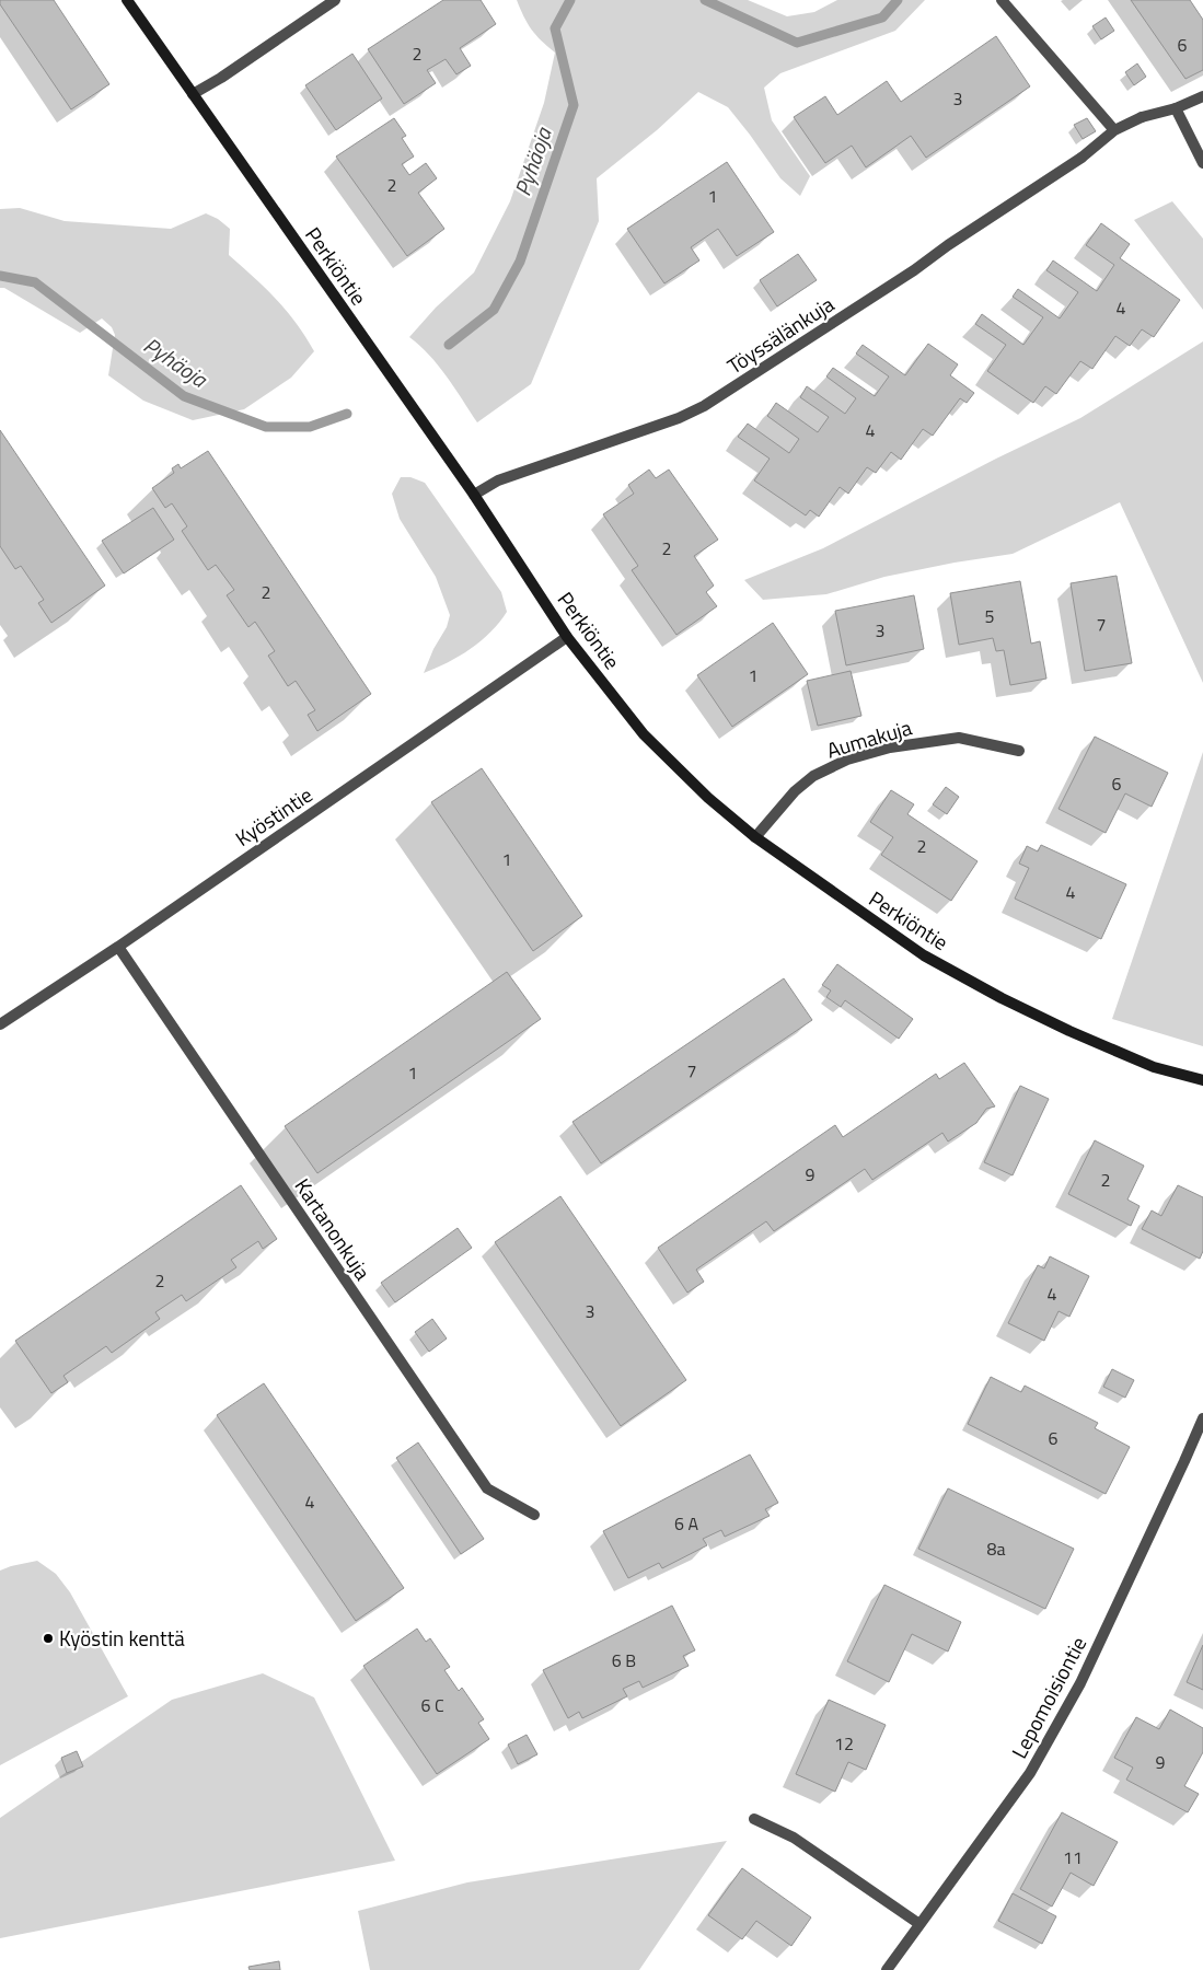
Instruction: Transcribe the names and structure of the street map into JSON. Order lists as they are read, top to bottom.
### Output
{
  "streets": {
    "street": [
      "Perkiöntie",
      "Töyssälänkuja",
      "Aumakuja",
      "Kyöstintie",
      "Kartanonkuja",
      "Lepomoisiontie"
    ]
  },
  "crossings": [
    ["Perkiöntie", "Töyssälänkuja"],
    ["Perkiöntie", "Aumakuja"],
    ["Perkiöntie", "Kyöstintie"],
    ["Kyöstintie", "Kartanonkuja"]
  ],
  "water": ["Pyhäoja"],
  "places": ["Kyöstin kenttä"],
  "house_numbers": [
    "6",
    "2",
    "3",
    "2",
    "1",
    "4",
    "4",
    "2",
    "2",
    "5",
    "7",
    "3",
    "1",
    "6",
    "2",
    "1",
    "4",
    "7",
    "1",
    "9",
    "2",
    "2",
    "4",
    "3",
    "6",
    "4",
    "6 A",
    "8a",
    "6 B",
    "6 C",
    "12",
    "9",
    "11"
  ]
}
